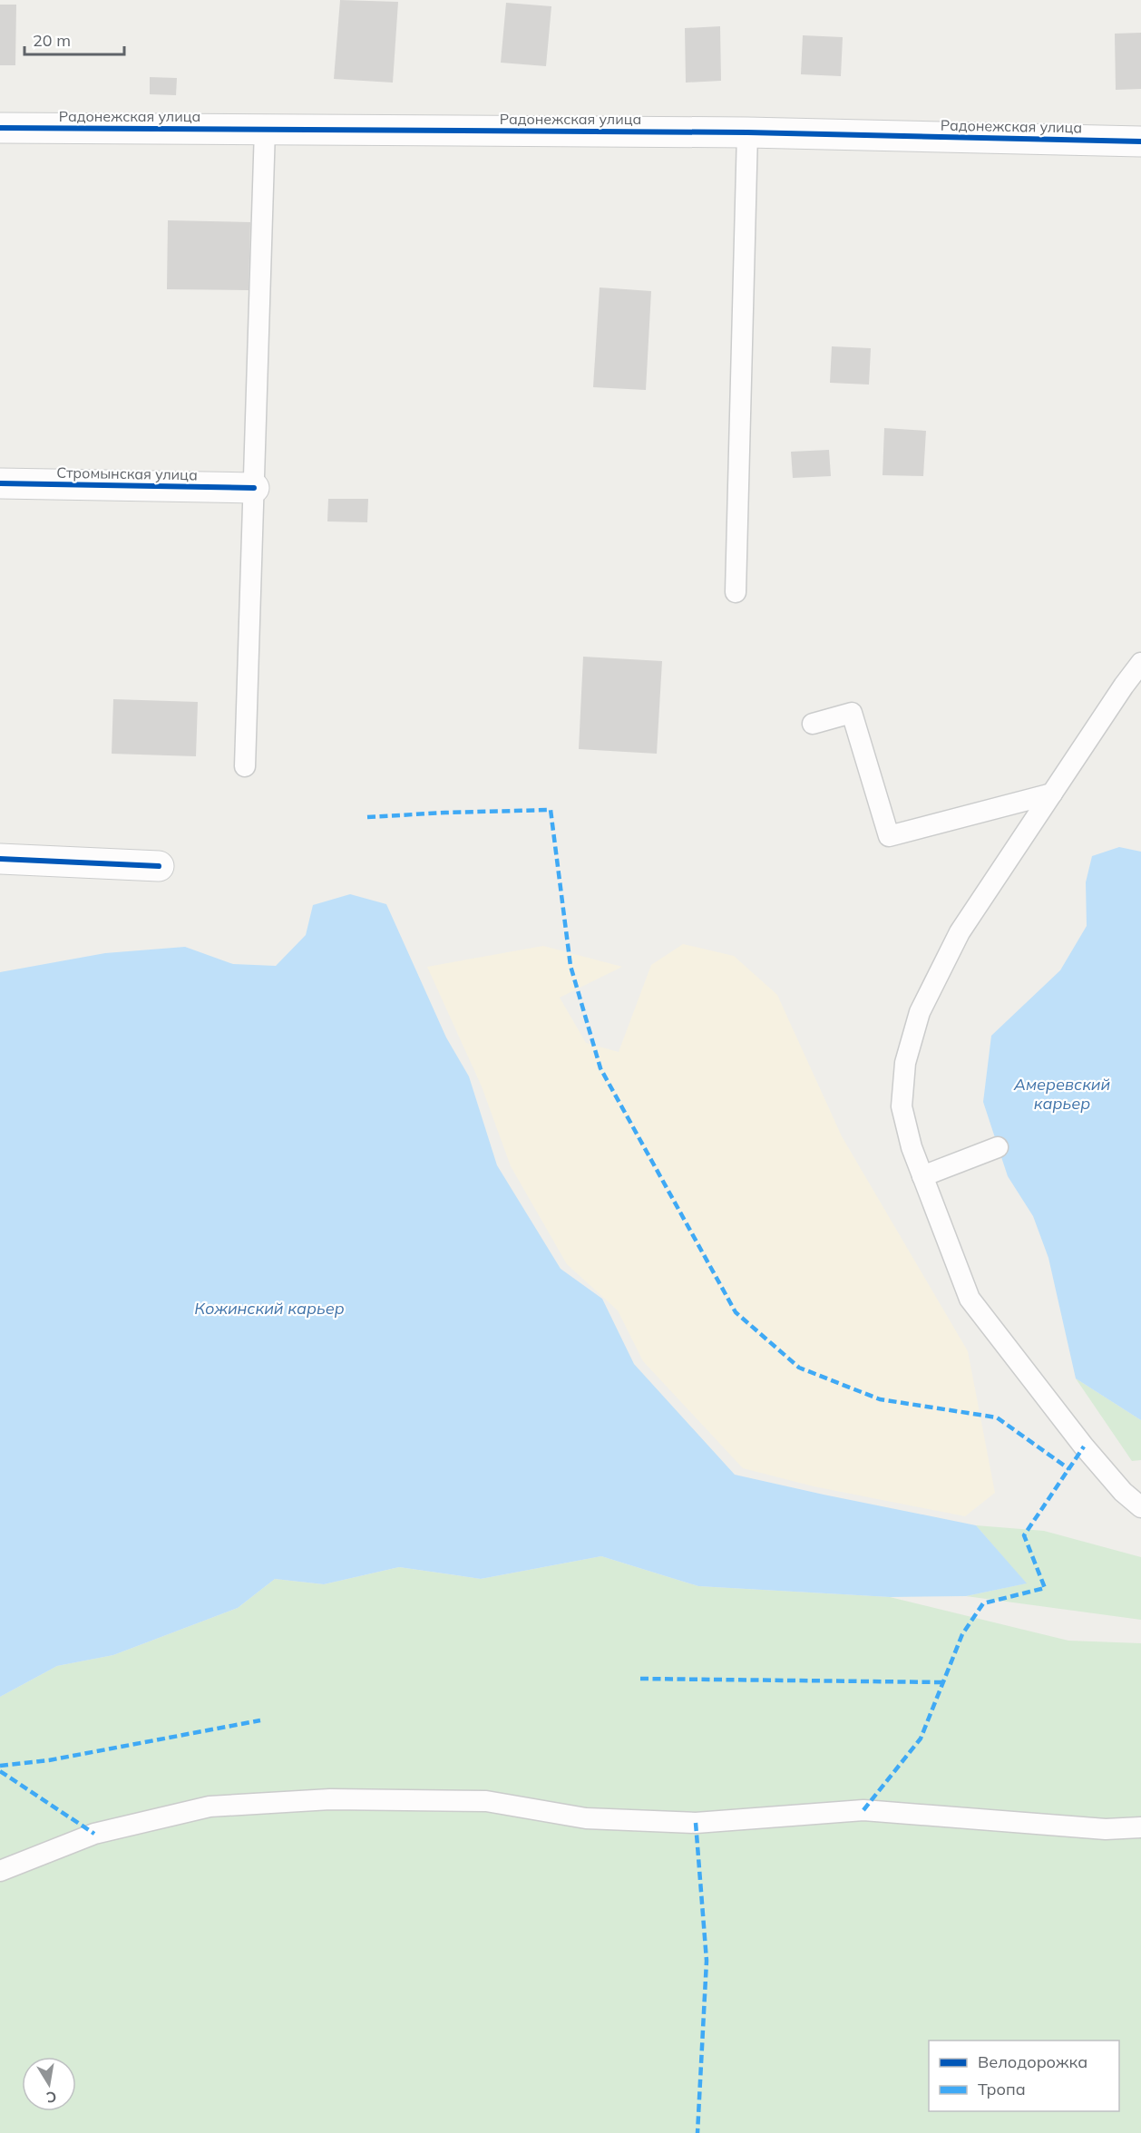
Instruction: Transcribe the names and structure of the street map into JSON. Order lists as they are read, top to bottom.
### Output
{
  "streets": {
    "street": ["Радонежская улица", "Стромынская улица"]
  },
  "water": ["Амеревский карьер", "Кожинский карьер"],
  "legend": ["Велодорожка", "Тропа"],
  "scale_bar": "20 m",
  "north": "bottom"
}
